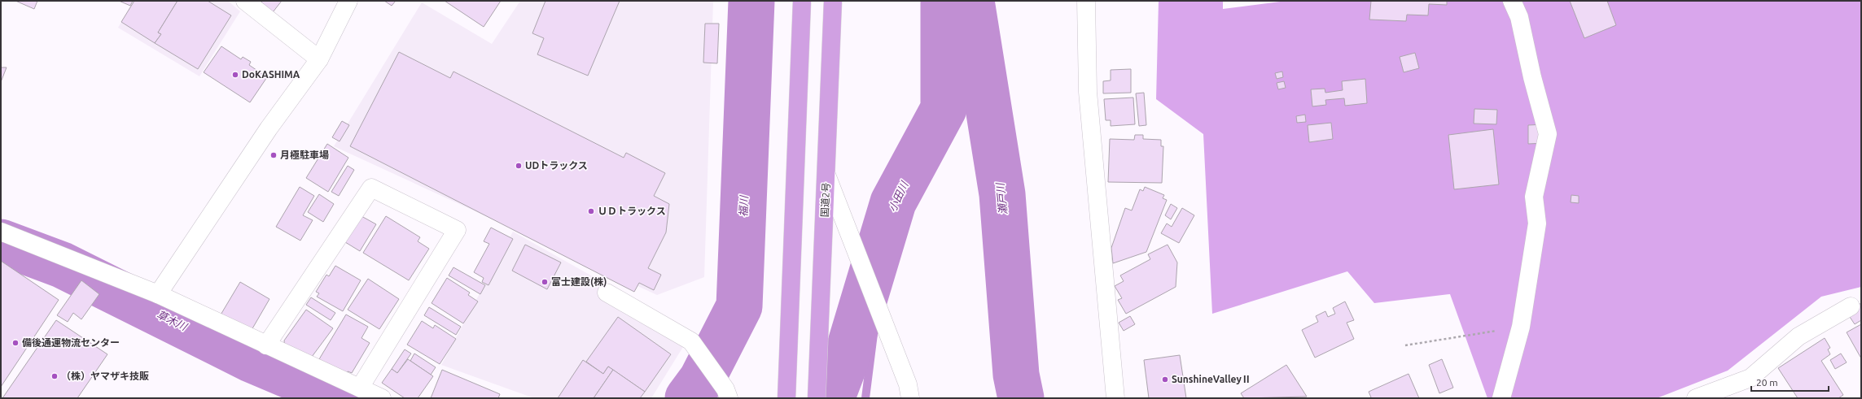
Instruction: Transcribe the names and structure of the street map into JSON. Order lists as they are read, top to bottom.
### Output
{
  "streets": {
    "highway": ["国道2号"]
  },
  "water": [
    "小田川",
    "瀬戸川",
    "福川",
    "草木川"
  ],
  "places": [
    "DoKASHIMA",
    "月極駐車場",
    "UDトラックス",
    "ＵＤトラックス",
    "富士建設(株)",
    "備後通運物流センター",
    "（株）ヤマザキ技販",
    "SunshineValleyⅡ"
  ],
  "scale_bar": "20 m"
}
